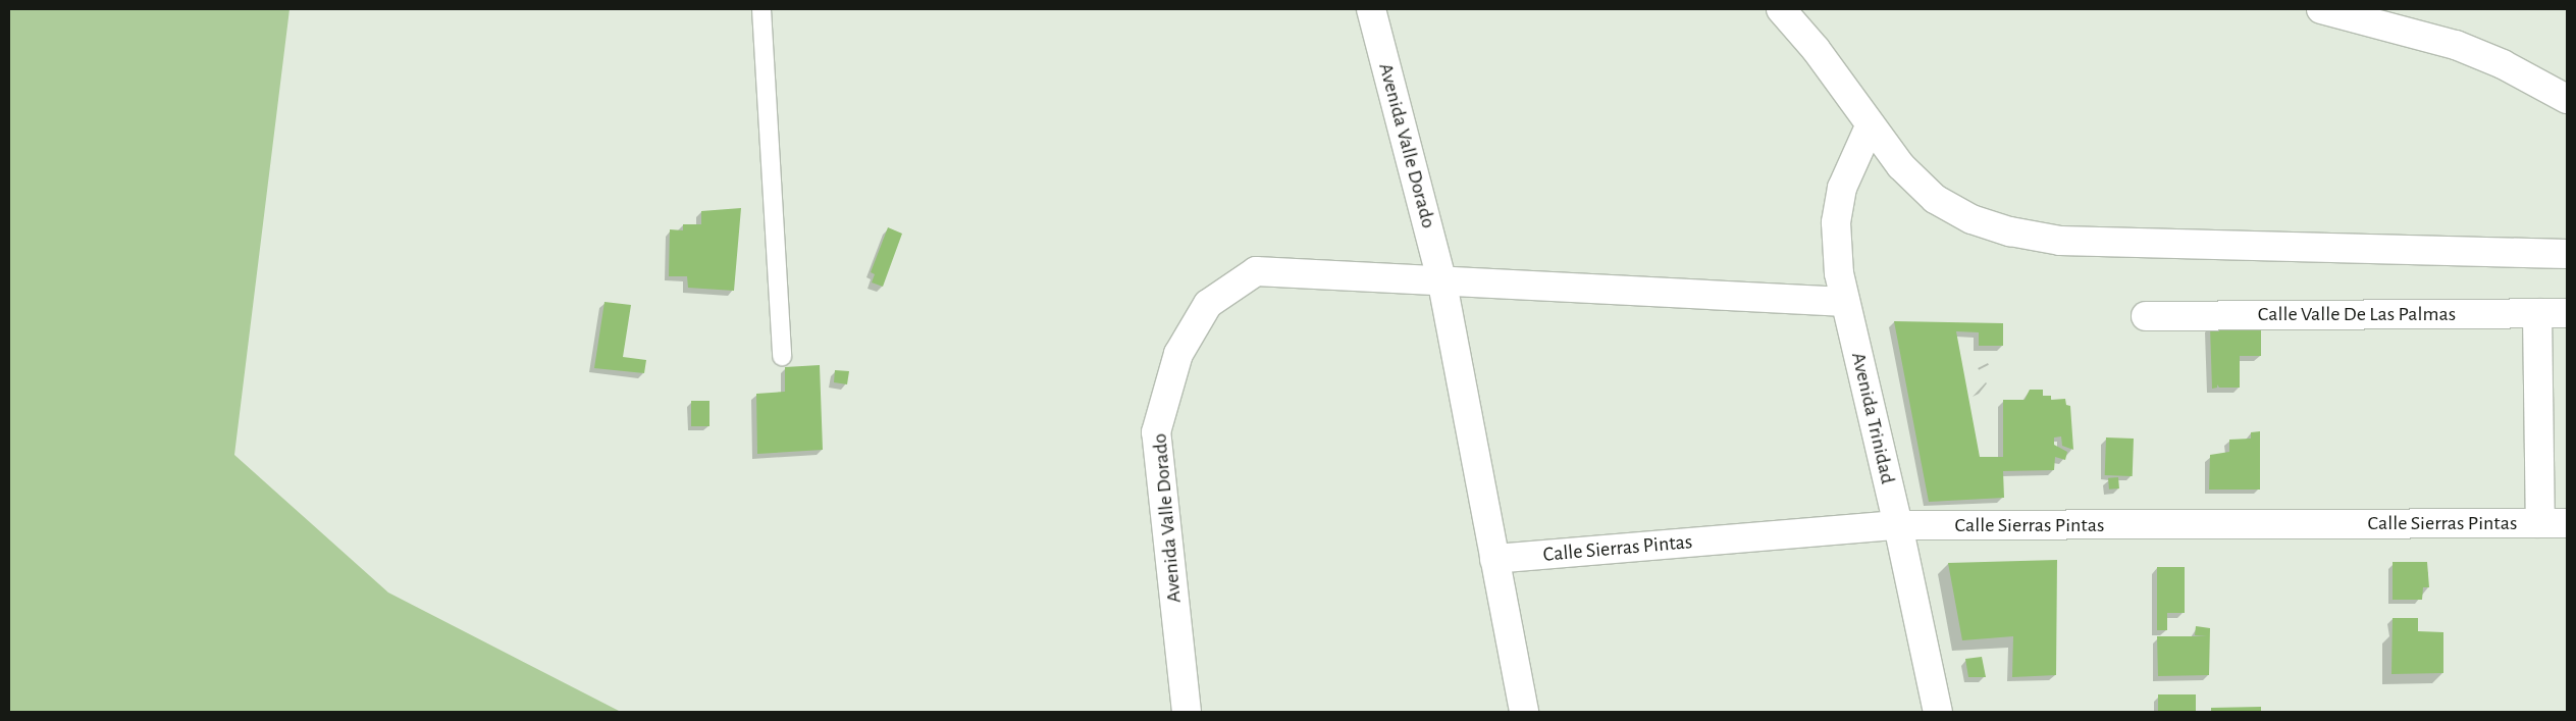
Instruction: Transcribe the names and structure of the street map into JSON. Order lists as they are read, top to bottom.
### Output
{
  "streets": {
    "street": [
      "Avenida Valle Dorado",
      "Calle Valle De Las Palmas",
      "Avenida Trinidad",
      "Calle Sierras Pintas"
    ]
  },
  "crossings": [
    ["Avenida Valle Dorado", "Calle Sierras Pintas"],
    ["Avenida Trinidad", "Calle Sierras Pintas"]
  ]
}
